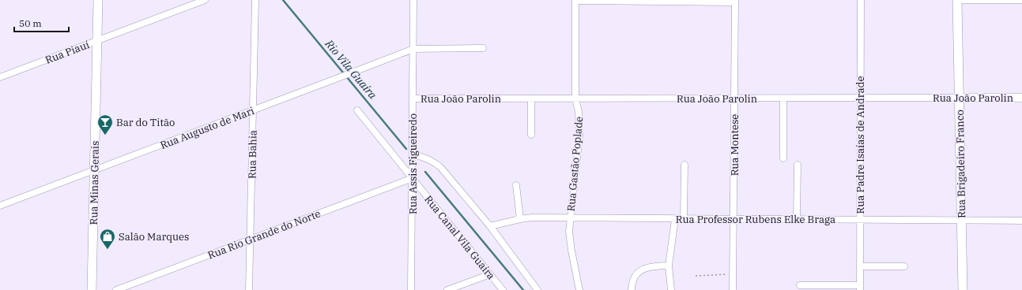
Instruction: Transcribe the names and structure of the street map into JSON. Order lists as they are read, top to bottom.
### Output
{
  "streets": {
    "main road": ["Rua João Parolin", "Rua Brigadeiro Franco", "Rua Minas Gerais"],
    "street": [
      "Rua Piauí",
      "Rua Augusto de Mari",
      "Rua Montese",
      "Rua Padre Isaías de Andrade",
      "Rua Bahia",
      "Rua Assis Figueiredo",
      "Rua Gastão Poplade",
      "Rua Professor Rubens Elke Braga",
      "Rua Rio Grande do Norte",
      "Rua Canal Vila Guaíra"
    ]
  },
  "crossings": [
    ["Rua Piauí", "Rua Minas Gerais"],
    ["Rua João Parolin", "Rua Montese"],
    ["Rua João Parolin", "Rua Padre Isaías de Andrade"],
    ["Rua João Parolin", "Rua Assis Figueiredo"],
    ["Rua João Parolin", "Rua Gastão Poplade"],
    ["Rua João Parolin", "Rua Brigadeiro Franco"],
    ["Rua Augusto de Mari", "Rua Bahia"],
    ["Rua Augusto de Mari", "Rua Assis Figueiredo"],
    ["Rua Augusto de Mari", "Rua Minas Gerais"],
    ["Rua Montese", "Rua Professor Rubens Elke Braga"],
    ["Rua Padre Isaías de Andrade", "Rua Professor Rubens Elke Braga"],
    ["Rua Bahia", "Rua Rio Grande do Norte"],
    ["Rua Assis Figueiredo", "Rua Rio Grande do Norte"],
    ["Rua Assis Figueiredo", "Rua Canal Vila Guaíra"],
    ["Rua Gastão Poplade", "Rua Professor Rubens Elke Braga"],
    ["Rua Brigadeiro Franco", "Rua Professor Rubens Elke Braga"],
    ["Rua Rio Grande do Norte", "Rua Canal Vila Guaíra"]
  ],
  "water": ["Rio Vila Guaíra"],
  "places": {
    "bar": ["Bar do Titão"],
    "shop": ["Salão Marques"]
  },
  "scale_bar": "50 m"
}
